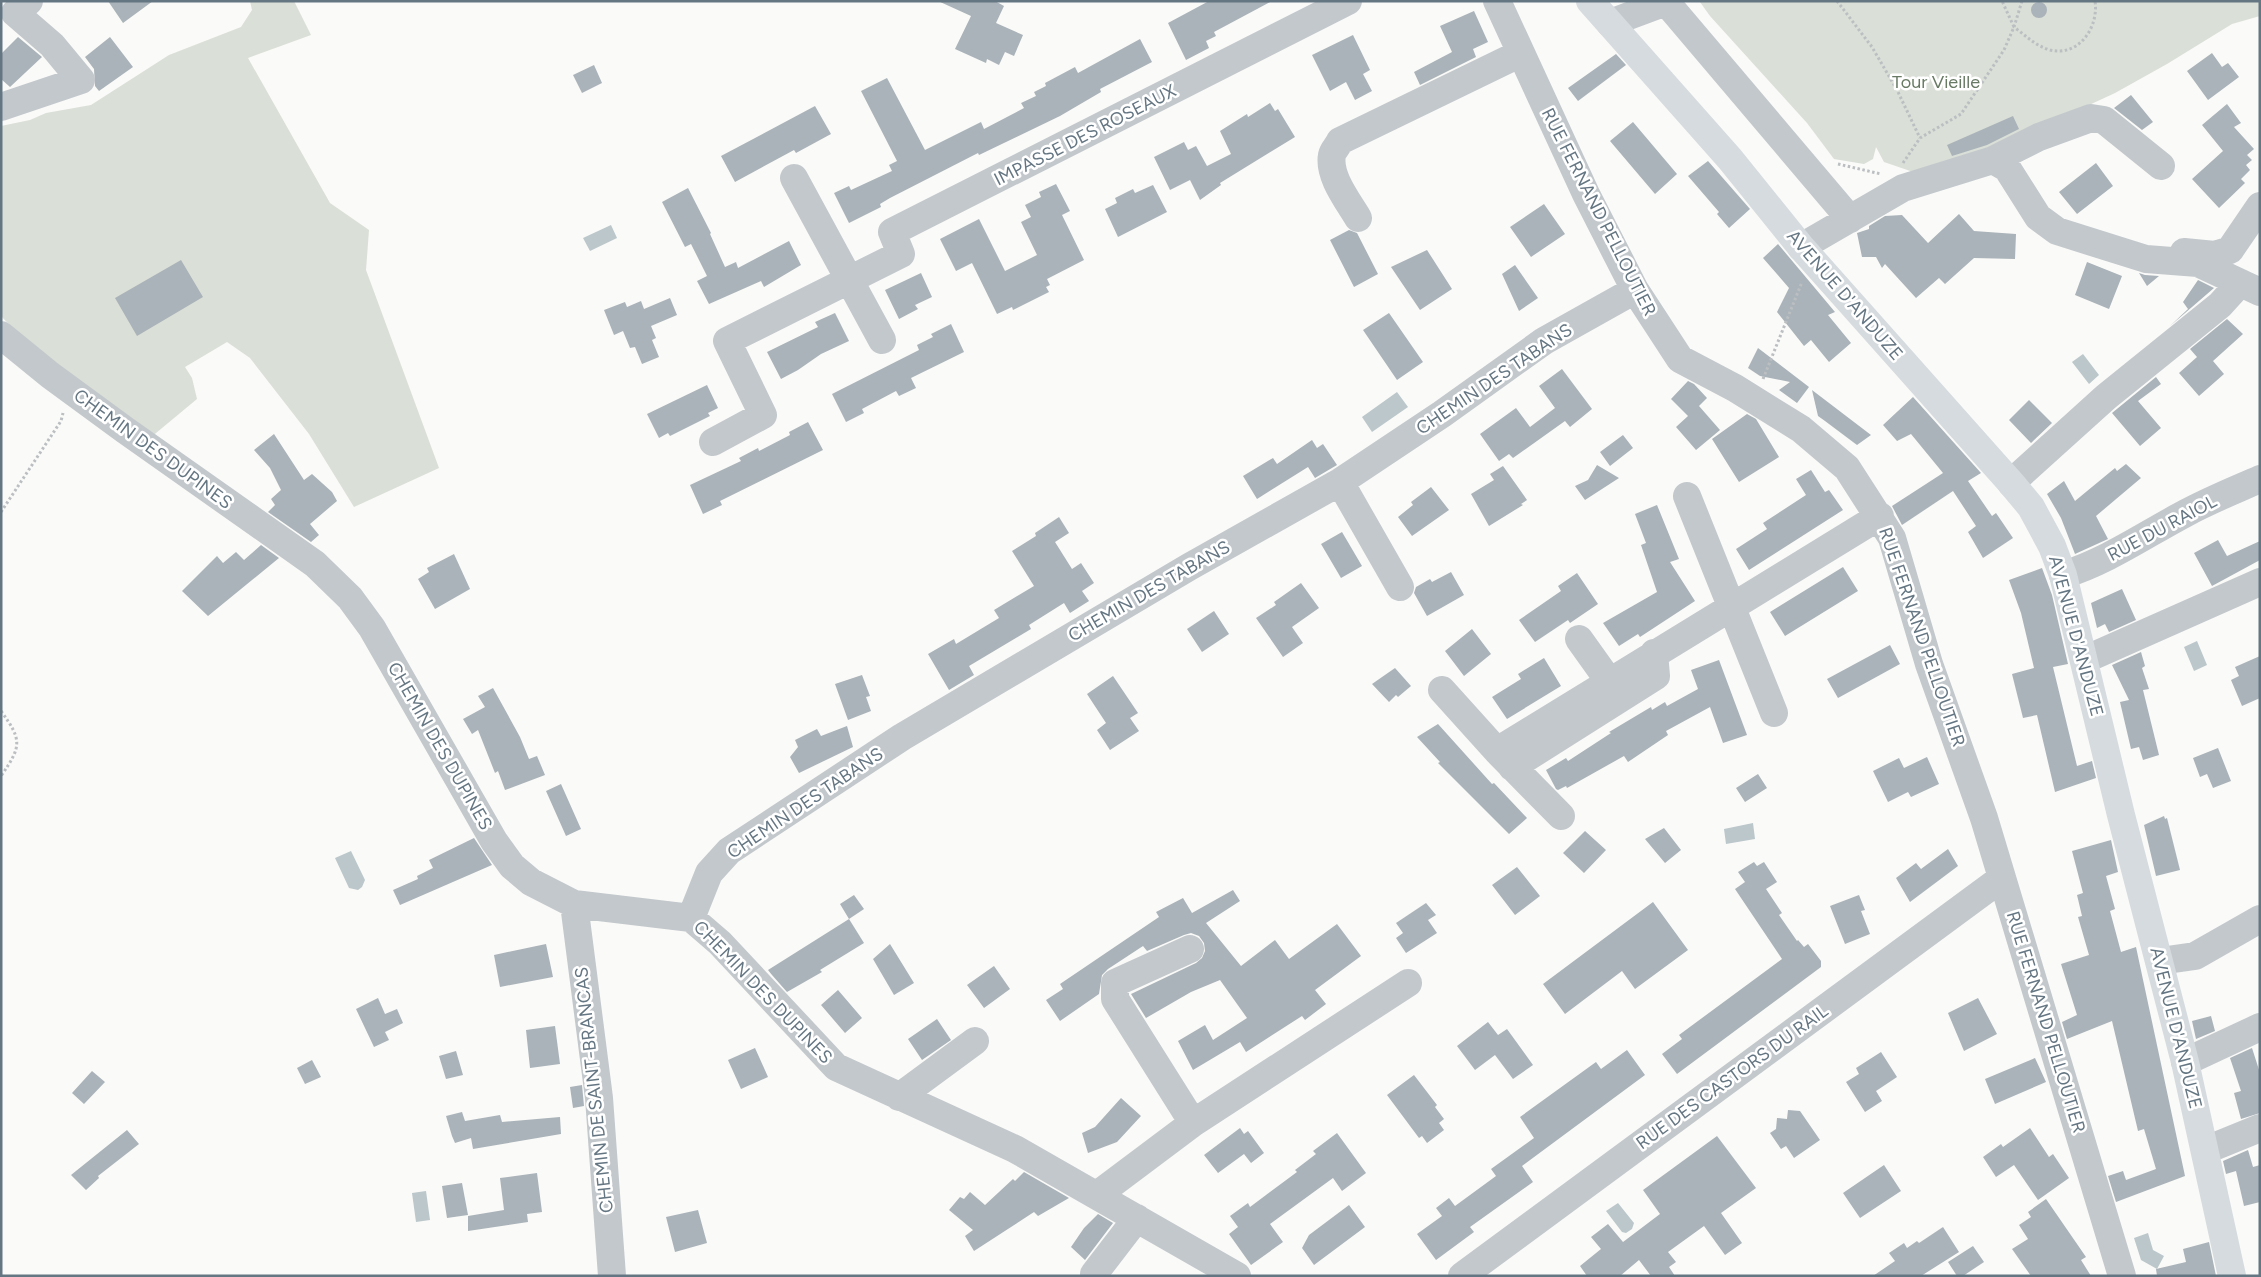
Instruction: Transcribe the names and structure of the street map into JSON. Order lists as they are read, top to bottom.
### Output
{
  "streets": {
    "main road": ["AVENUE D'ANDUZE"],
    "street": [
      "IMPASSE DES ROSEAUX",
      "RUE FERNAND PELLOUTIER",
      "CHEMIN DES TABANS",
      "CHEMIN DES DUPINES",
      "RUE DU RAIOL",
      "RUE DES CASTORS DU RAIL",
      "CHEMIN DE SAINT-BRANCAS"
    ]
  },
  "crossings": [
    ["RUE FERNAND PELLOUTIER", "CHEMIN DES TABANS"],
    ["RUE FERNAND PELLOUTIER", "RUE DES CASTORS DU RAIL"],
    ["AVENUE D'ANDUZE", "RUE DU RAIOL"],
    ["CHEMIN DES TABANS", "CHEMIN DES DUPINES"],
    ["CHEMIN DES DUPINES", "CHEMIN DE SAINT-BRANCAS"]
  ],
  "parks": ["Tour Vieille"]
}
